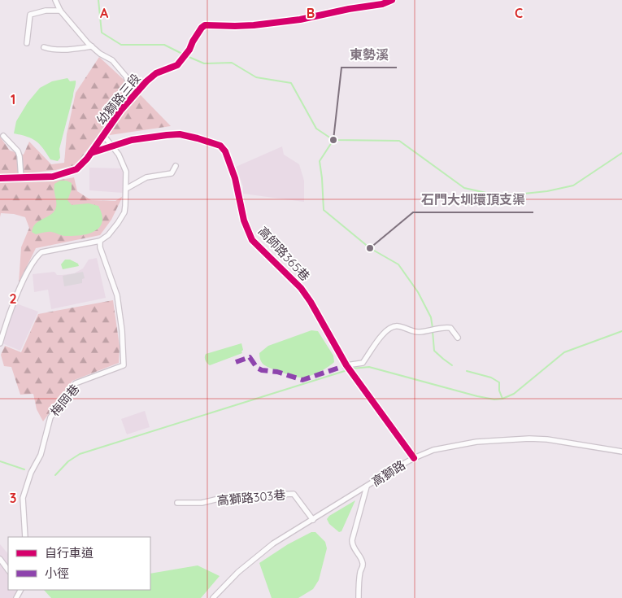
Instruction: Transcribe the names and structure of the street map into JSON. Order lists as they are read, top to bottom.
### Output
{
  "streets": {
    "street": [
      "幼獅路三段",
      "高師路365巷",
      "梅岡巷",
      "高獅路",
      "高獅路303巷"
    ]
  },
  "crossings": [
    ["幼獅路三段", "高師路365巷"],
    ["高師路365巷", "高獅路"],
    ["高獅路", "高獅路303巷"]
  ],
  "places": ["東勢溪", "石門大圳環頂支渠"],
  "legend": ["自行車道", "小徑"],
  "grid": {
    "columns": ["A", "B", "C"],
    "rows": ["1", "2", "3"]
  }
}
